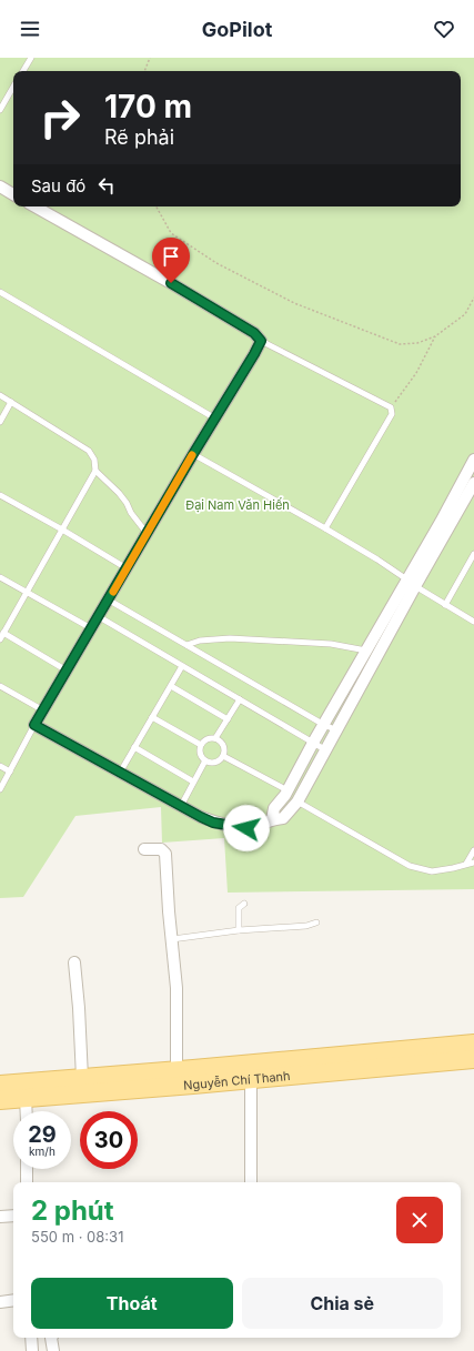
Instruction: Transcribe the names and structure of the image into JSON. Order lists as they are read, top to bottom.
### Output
{
  "streets": {
    "main road": ["Nguyễn Chí Thanh"]
  },
  "parks": ["Đại Nam Văn Hiến"],
  "page": {
    "header": "GoPilot",
    "turn": ["170 m", "Rẽ phải"],
    "then": "Sau đó",
    "speed": "29 km/h",
    "limit": "30",
    "heading": ["2 phút", "550 m · 08:31"],
    "buttons": ["Thoát", "Chia sẻ"]
  }
}
